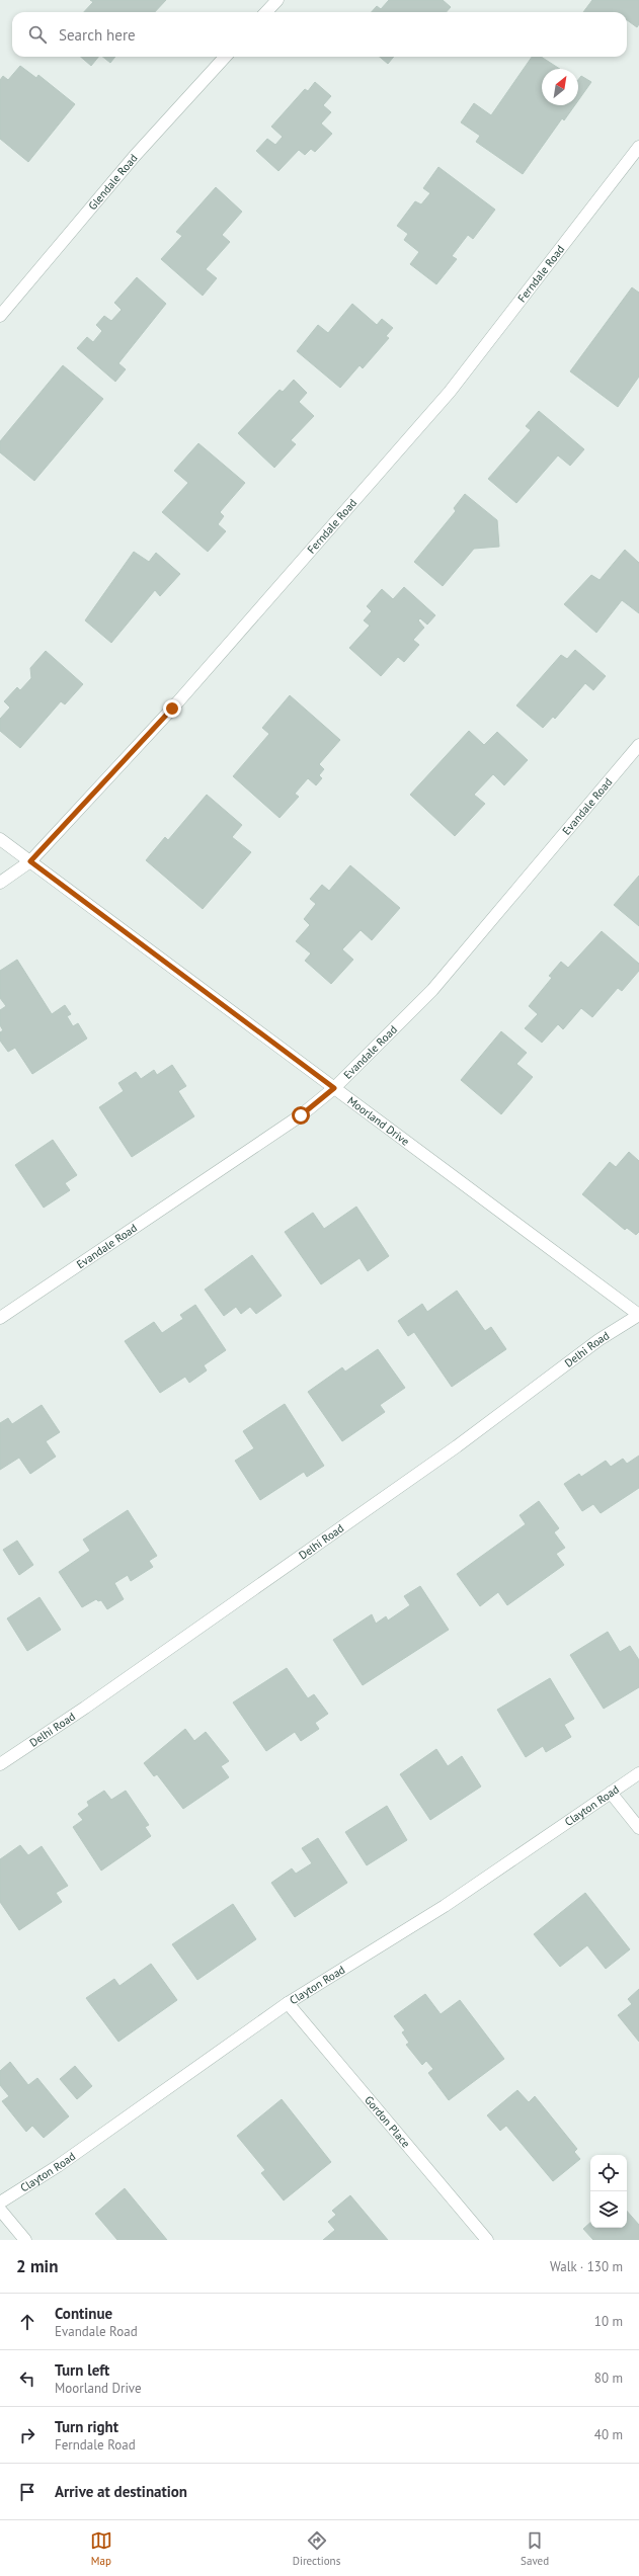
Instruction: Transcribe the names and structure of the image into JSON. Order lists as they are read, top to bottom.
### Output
{
  "streets": {
    "street": [
      "Glendale Road",
      "Ferndale Road",
      "Evandale Road",
      "Moorland Drive",
      "Delhi Road",
      "Clayton Road",
      "Gordon Place"
    ]
  },
  "crossings": [
    ["Ferndale Road", "Moorland Drive"],
    ["Evandale Road", "Moorland Drive"],
    ["Moorland Drive", "Delhi Road"],
    ["Clayton Road", "Gordon Place"]
  ],
  "north": "top right",
  "page": {
    "search": "Search here",
    "heading": ["2 min", "Walk · 130 m"],
    "list": [
      ["Continue", "Evandale Road", "10 m"],
      ["Turn left", "Moorland Drive", "80 m"],
      ["Turn right", "Ferndale Road", "40 m"],
      "Arrive at destination"
    ],
    "nav": ["Map", "Directions", "Saved"]
  }
}
